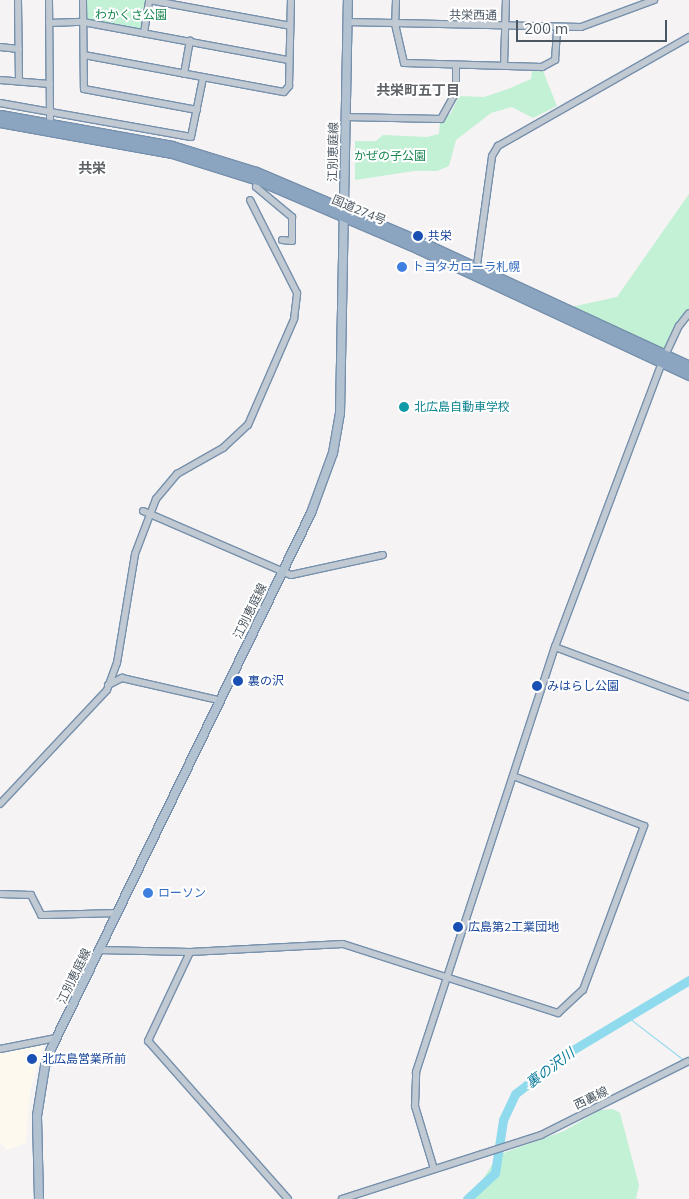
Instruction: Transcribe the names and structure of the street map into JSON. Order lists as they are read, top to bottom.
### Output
{
  "streets": {
    "highway": ["国道274号"],
    "main road": ["江別恵庭線"],
    "street": ["共栄西通", "西裏線"]
  },
  "crossings": [
    ["共栄西通", "江別恵庭線"],
    ["江別恵庭線", "国道274号"]
  ],
  "districts": ["共栄町五丁目", "共栄"],
  "water": ["裏の沢川"],
  "parks": ["わかくさ公園", "かぜの子公園"],
  "places": [
    "共栄",
    "トヨタカローラ札幌",
    "北広島自動車学校",
    "裏の沢",
    "みはらし公園",
    "ローソン",
    "広島第2工業団地",
    "北広島営業所前"
  ],
  "scale_bar": "200 m"
}
